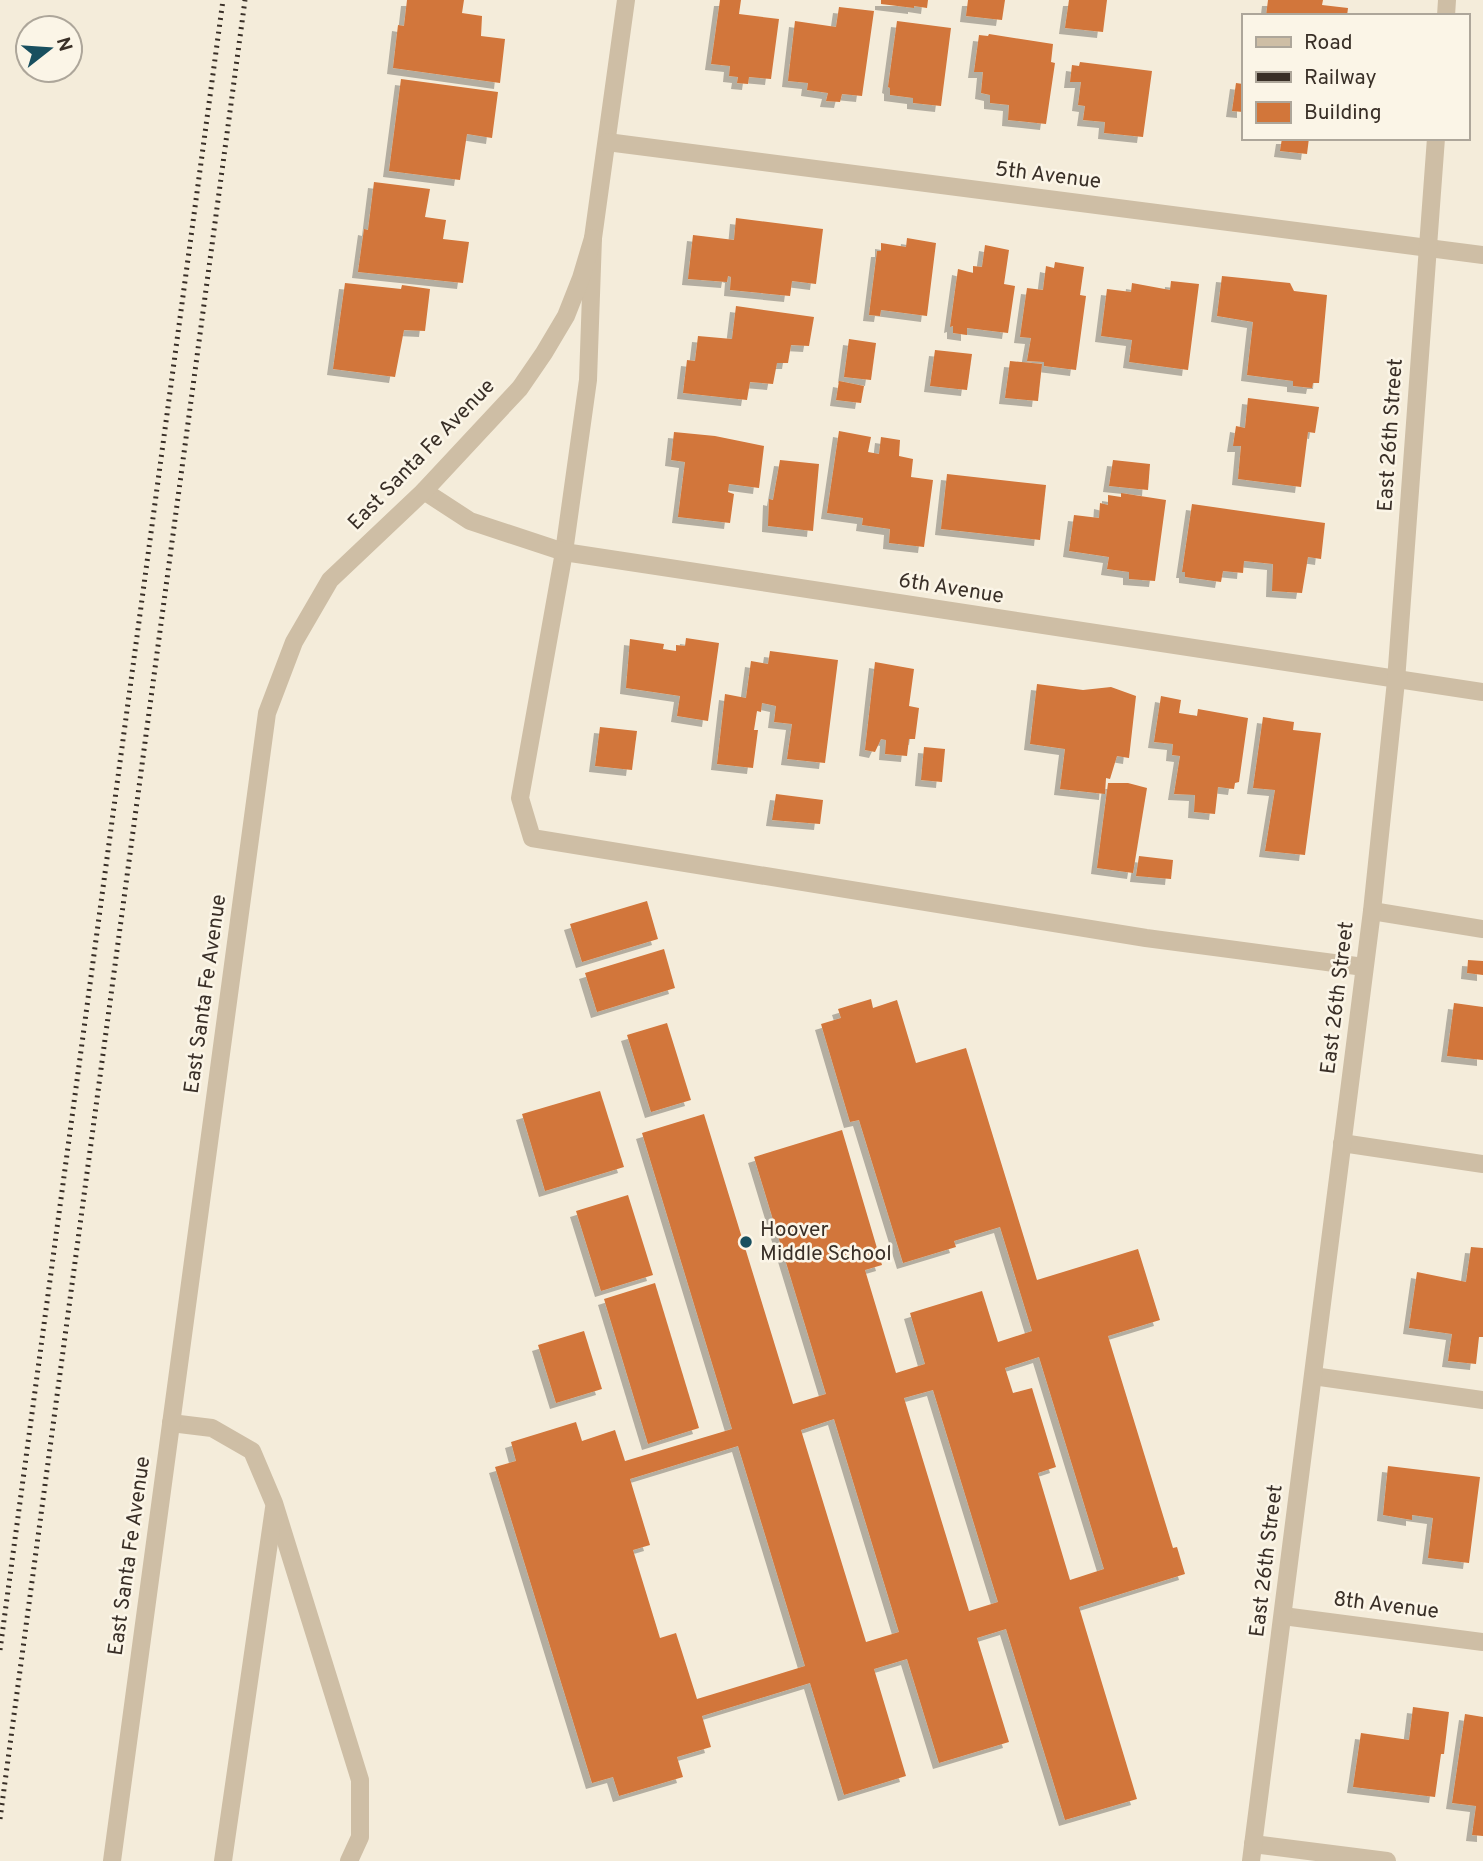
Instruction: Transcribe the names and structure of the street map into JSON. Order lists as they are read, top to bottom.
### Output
{
  "streets": {
    "street": [
      "5th Avenue",
      "East 26th Street",
      "East Santa Fe Avenue",
      "6th Avenue",
      "8th Avenue"
    ]
  },
  "crossings": [
    ["5th Avenue", "East 26th Street"],
    ["5th Avenue", "East Santa Fe Avenue"],
    ["East 26th Street", "East Santa Fe Avenue"],
    ["East 26th Street", "6th Avenue"],
    ["East 26th Street", "8th Avenue"],
    ["East Santa Fe Avenue", "6th Avenue"]
  ],
  "places": ["Hoover Middle School"],
  "legend": ["Road", "Railway", "Building"],
  "north": "right"
}
